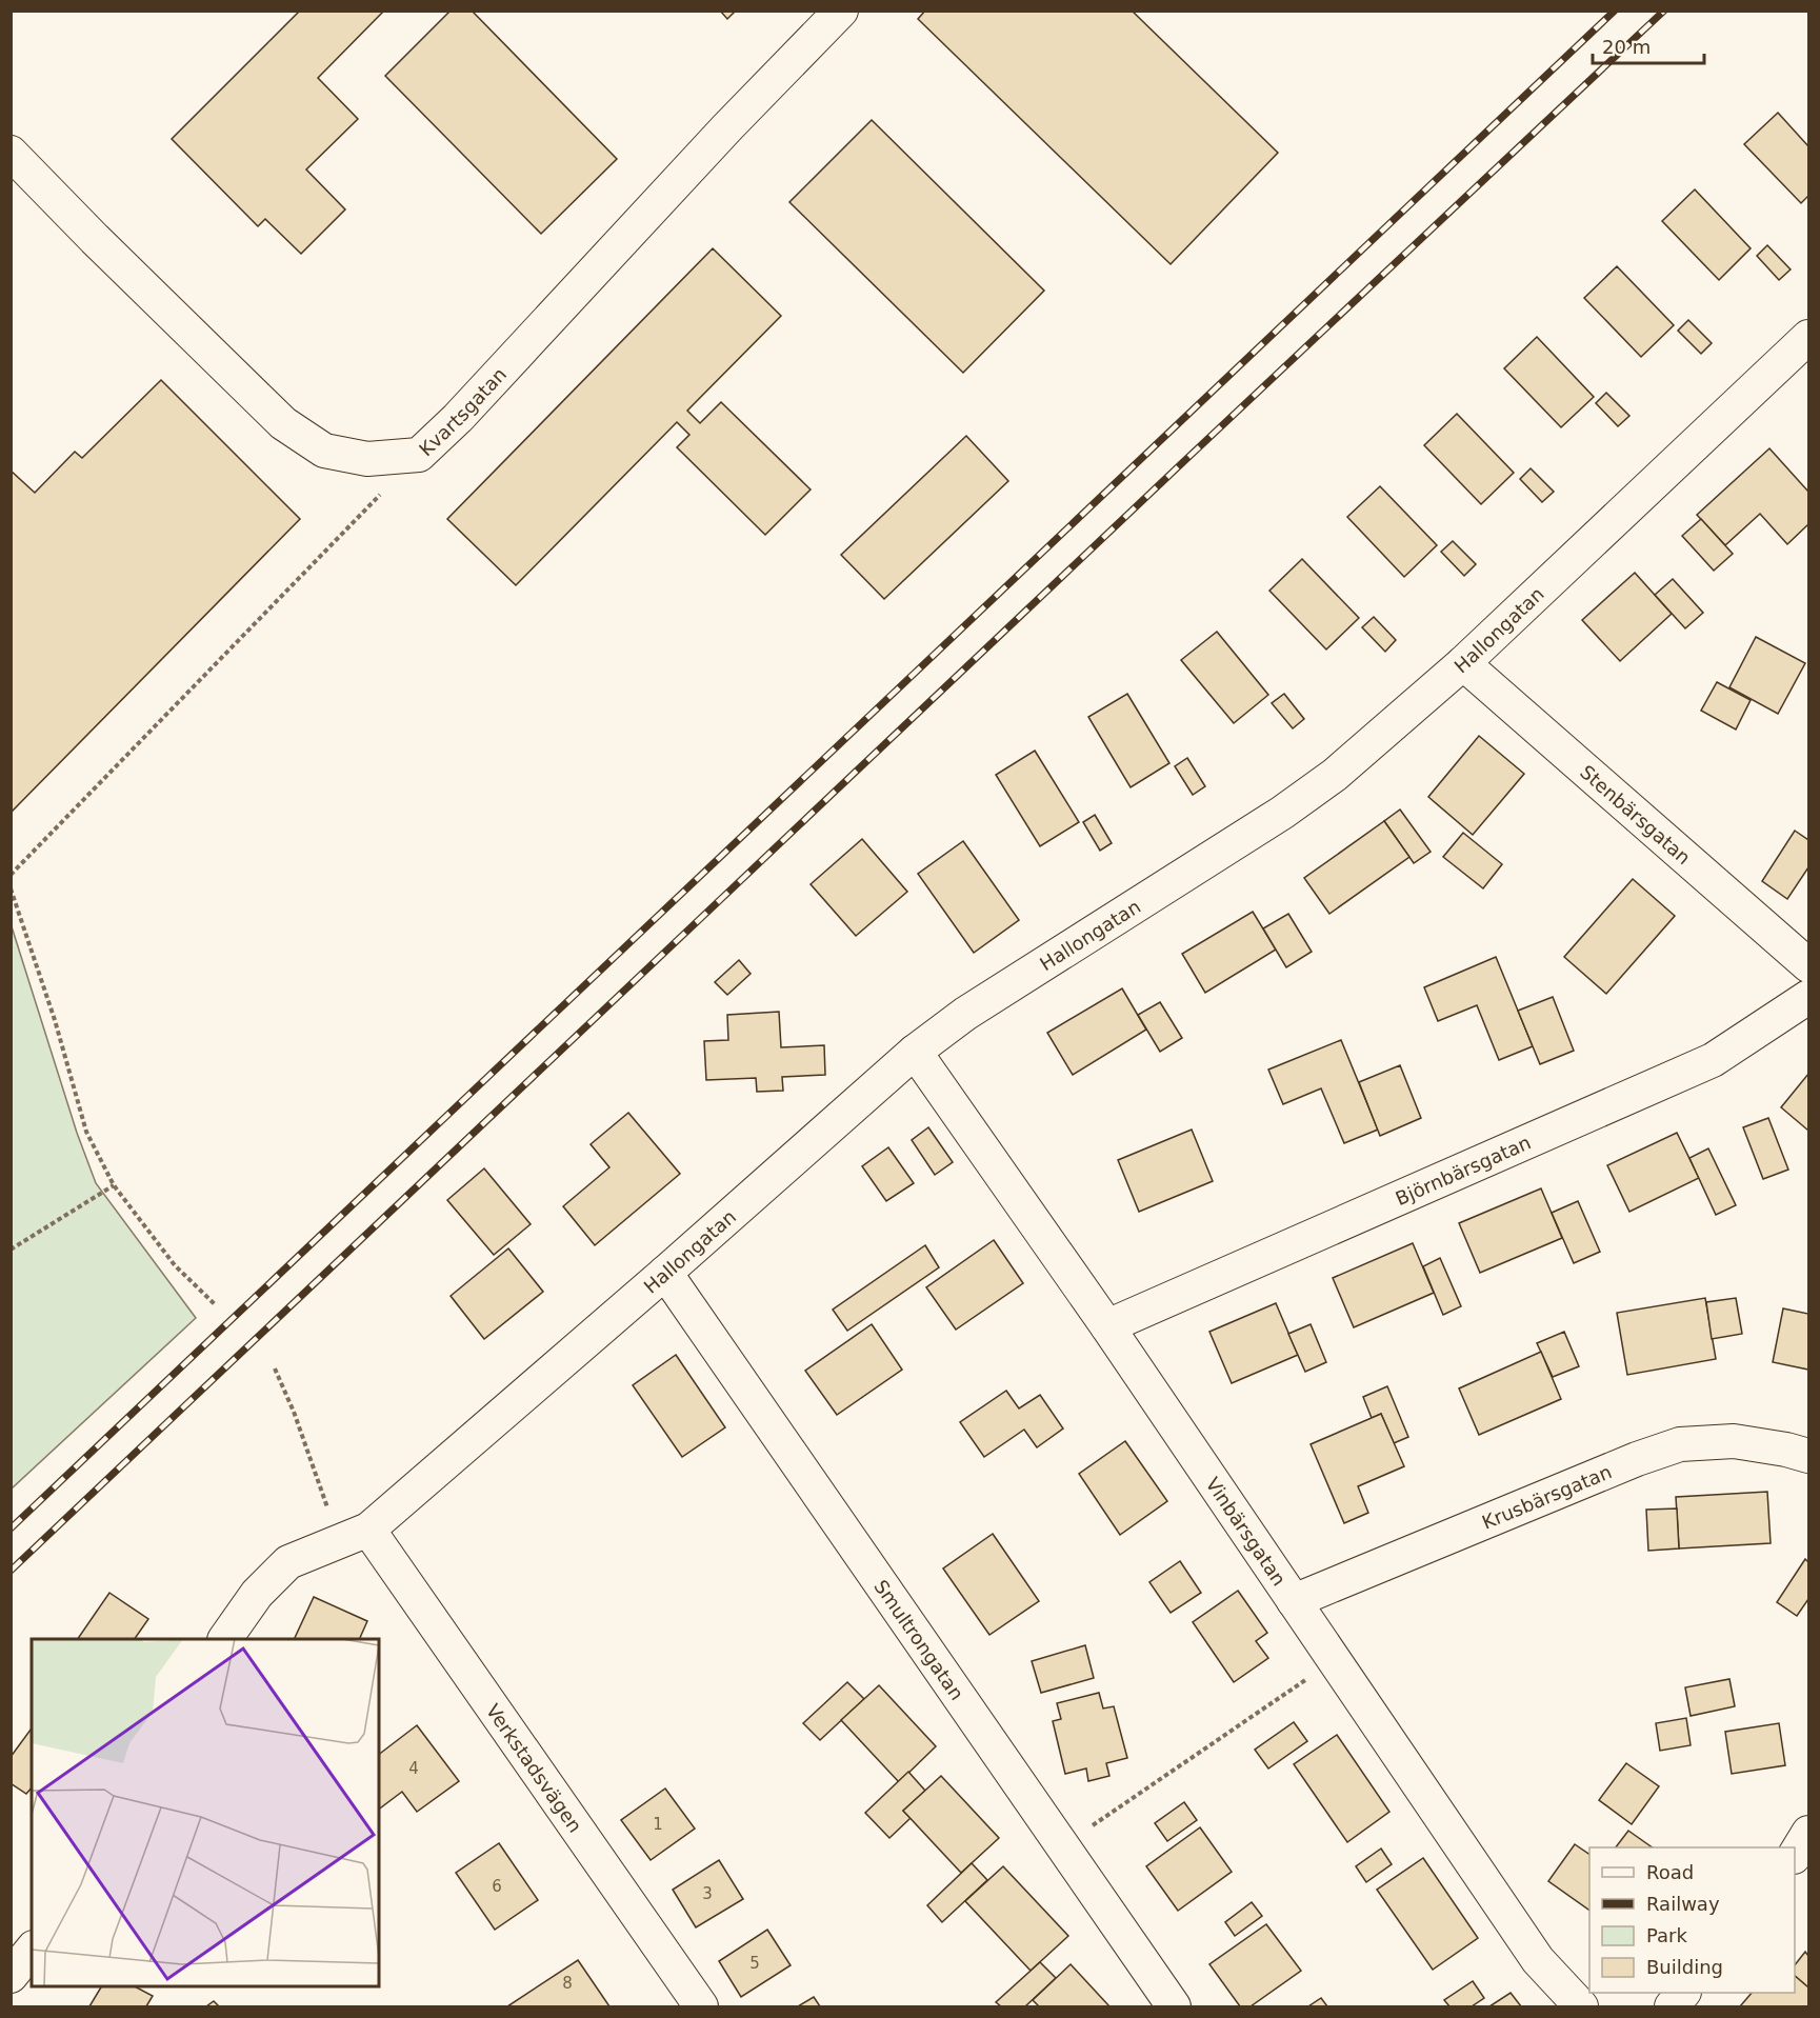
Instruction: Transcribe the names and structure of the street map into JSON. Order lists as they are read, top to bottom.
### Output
{
  "streets": {
    "street": [
      "Kvartsgatan",
      "Hallongatan",
      "Stenbärsgatan",
      "Björnbärsgatan",
      "Krusbärsgatan",
      "Vinbärsgatan",
      "Smultrongatan",
      "Verkstadsvägen"
    ]
  },
  "crossings": [
    ["Hallongatan", "Stenbärsgatan"],
    ["Hallongatan", "Vinbärsgatan"],
    ["Hallongatan", "Smultrongatan"],
    ["Hallongatan", "Verkstadsvägen"],
    ["Björnbärsgatan", "Vinbärsgatan"],
    ["Krusbärsgatan", "Vinbärsgatan"]
  ],
  "house_numbers": [
    "4",
    "1",
    "6",
    "3",
    "5",
    "8"
  ],
  "legend": [
    "Road",
    "Railway",
    "Park",
    "Building"
  ],
  "scale_bar": "20 m"
}
